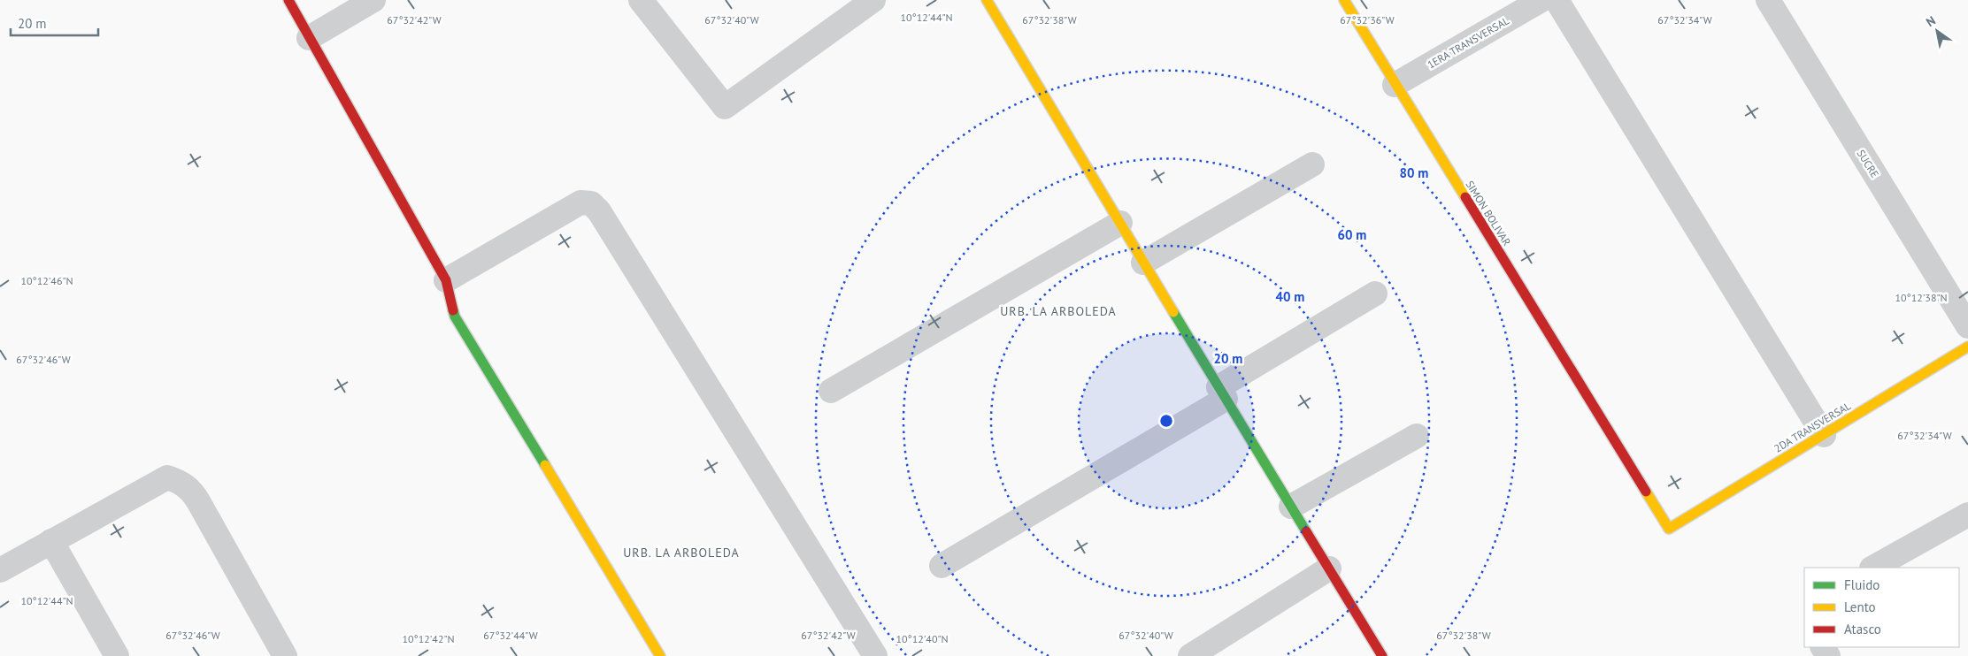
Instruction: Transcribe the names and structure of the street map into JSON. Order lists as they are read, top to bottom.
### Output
{
  "streets": {
    "street": [
      "1ERA TRANSVERSAL",
      "SUCRE",
      "SIMON BOLIVAR",
      "2DA TRANSVERSAL"
    ]
  },
  "crossings": [
    ["1ERA TRANSVERSAL", "SIMON BOLIVAR"],
    ["SIMON BOLIVAR", "2DA TRANSVERSAL"]
  ],
  "districts": ["URB. LA ARBOLEDA", "URB. LA ARBOLEDA"],
  "legend": ["Fluido", "Lento", "Atasco"],
  "scale_bar": "20 m",
  "north": "top left",
  "coordinates": [
    "10°12'44\"N",
    "67°32'42\"W",
    "67°32'40\"W",
    "67°32'38\"W",
    "67°32'36\"W",
    "67°32'34\"W",
    "10°12'46\"N",
    "10°12'38\"N",
    "67°32'46\"W",
    "67°32'44\"W",
    "10°12'42\"N",
    "10°12'40\"N"
  ],
  "rings": [
    "80 m",
    "60 m",
    "40 m",
    "20 m"
  ]
}
